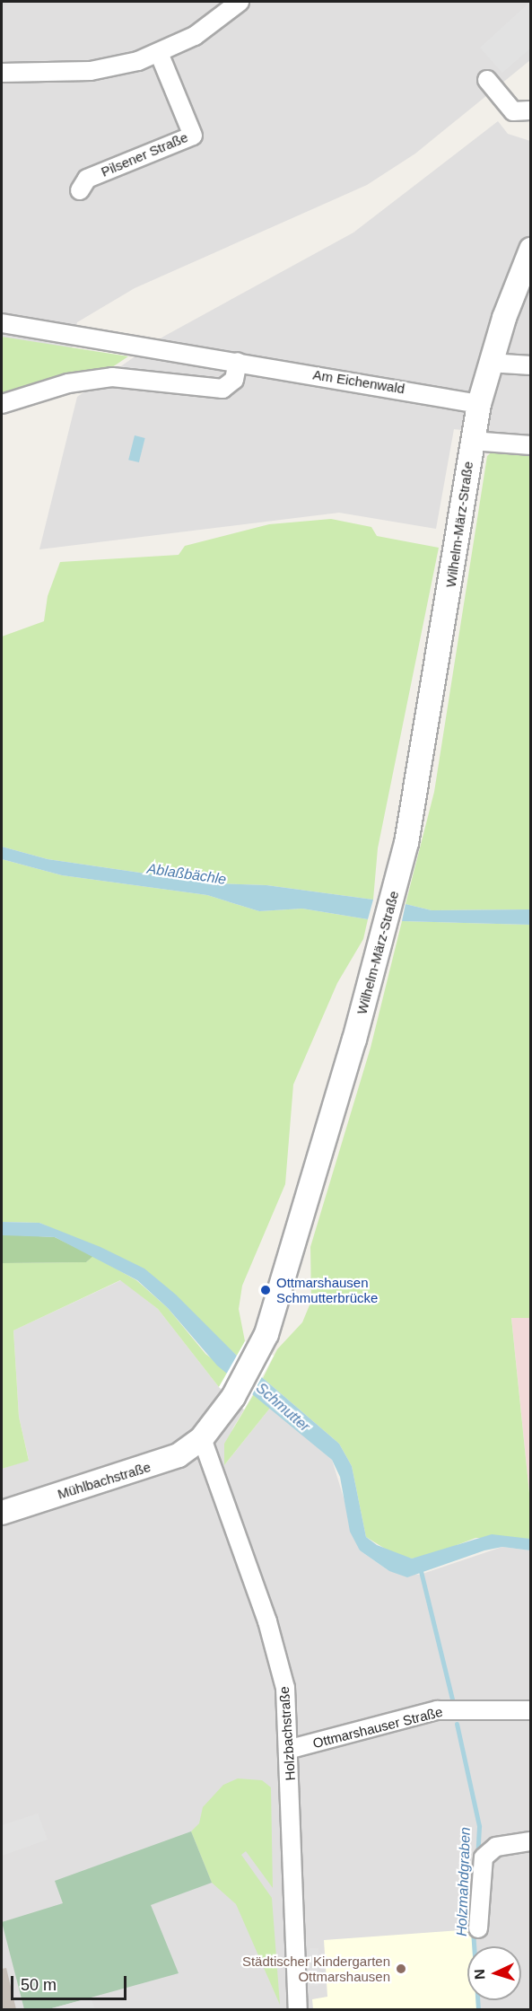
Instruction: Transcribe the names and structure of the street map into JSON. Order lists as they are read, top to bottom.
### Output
{
  "streets": {
    "street": [
      "Pilsener Straße",
      "Am Eichenwald",
      "Wilhelm-März-Straße",
      "Mühlbachstraße",
      "Ottmarshauser Straße",
      "Holzbachstraße"
    ]
  },
  "crossings": [
    ["Am Eichenwald", "Wilhelm-März-Straße"],
    ["Wilhelm-März-Straße", "Mühlbachstraße"],
    ["Wilhelm-März-Straße", "Holzbachstraße"],
    ["Mühlbachstraße", "Holzbachstraße"],
    ["Ottmarshauser Straße", "Holzbachstraße"]
  ],
  "water": ["Ablaßbächle", "Schmutter", "Holzmahdgraben"],
  "places": ["Ottmarshausen Schmutterbrücke", "Städtischer Kindergarten Ottmarshausen"],
  "scale_bar": "50 m",
  "north": "left"
}
